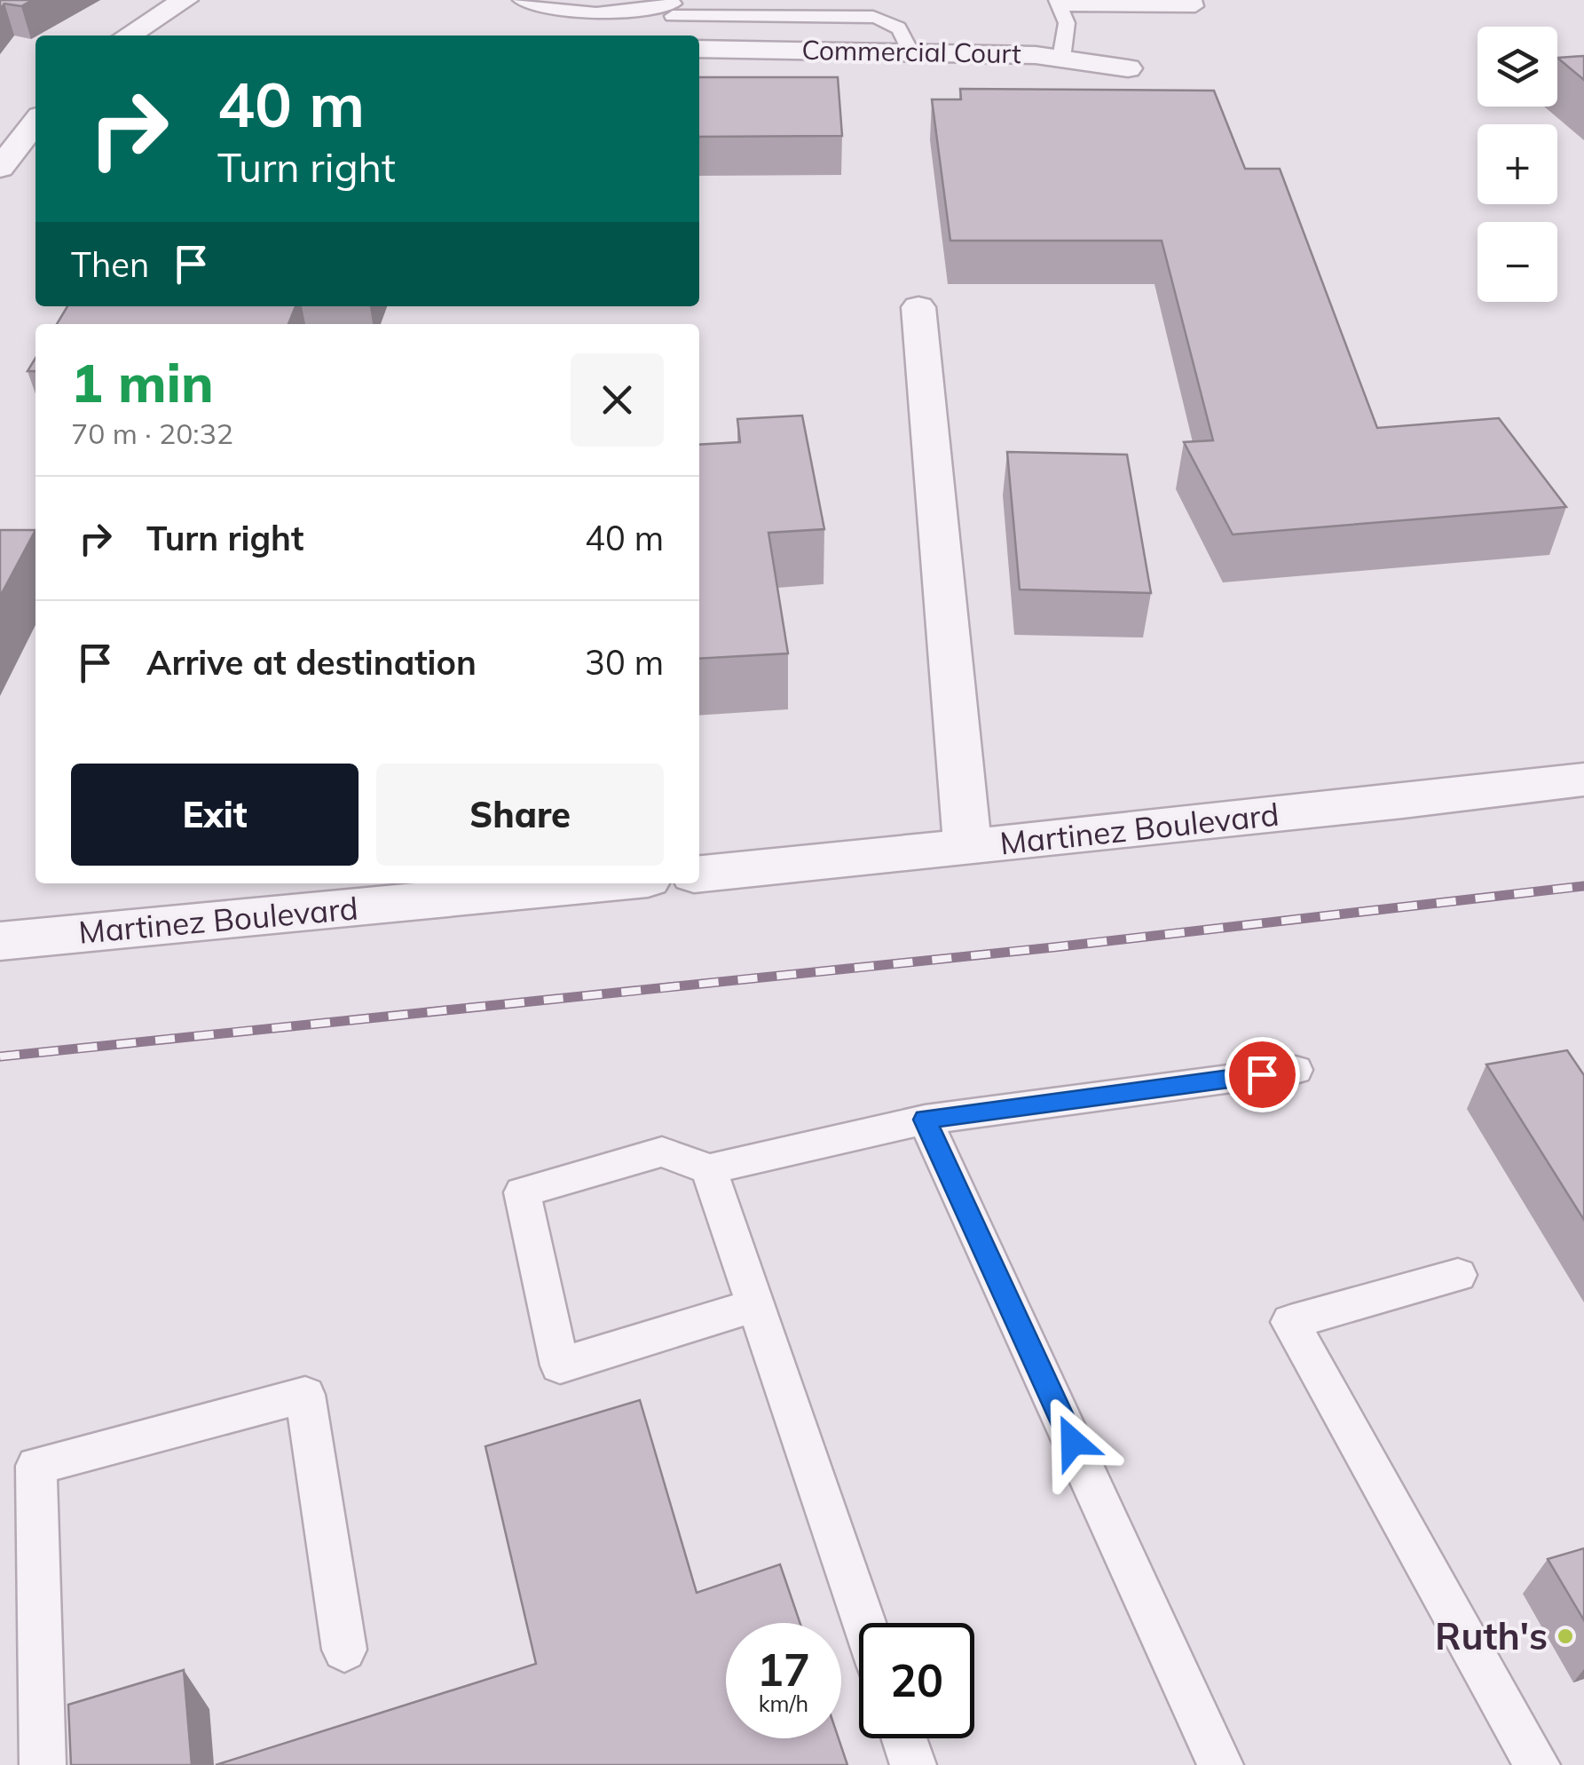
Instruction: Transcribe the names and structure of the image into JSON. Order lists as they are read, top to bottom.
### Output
{
  "streets": {
    "street": ["Commercial Court", "Martinez Boulevard"]
  },
  "places": ["Ruth's"],
  "page": {
    "map_buttons": ["+", "−"],
    "turn": ["40 m", "Turn right"],
    "then": "Then",
    "heading": ["1 min", "70 m · 20:32"],
    "list": [
      {
        "name": "Turn right",
        "value": "40 m"
      },
      {
        "name": "Arrive at destination",
        "value": "30 m"
      }
    ],
    "buttons": ["Exit", "Share"],
    "speed": "17 km/h",
    "limit": "20"
  }
}
